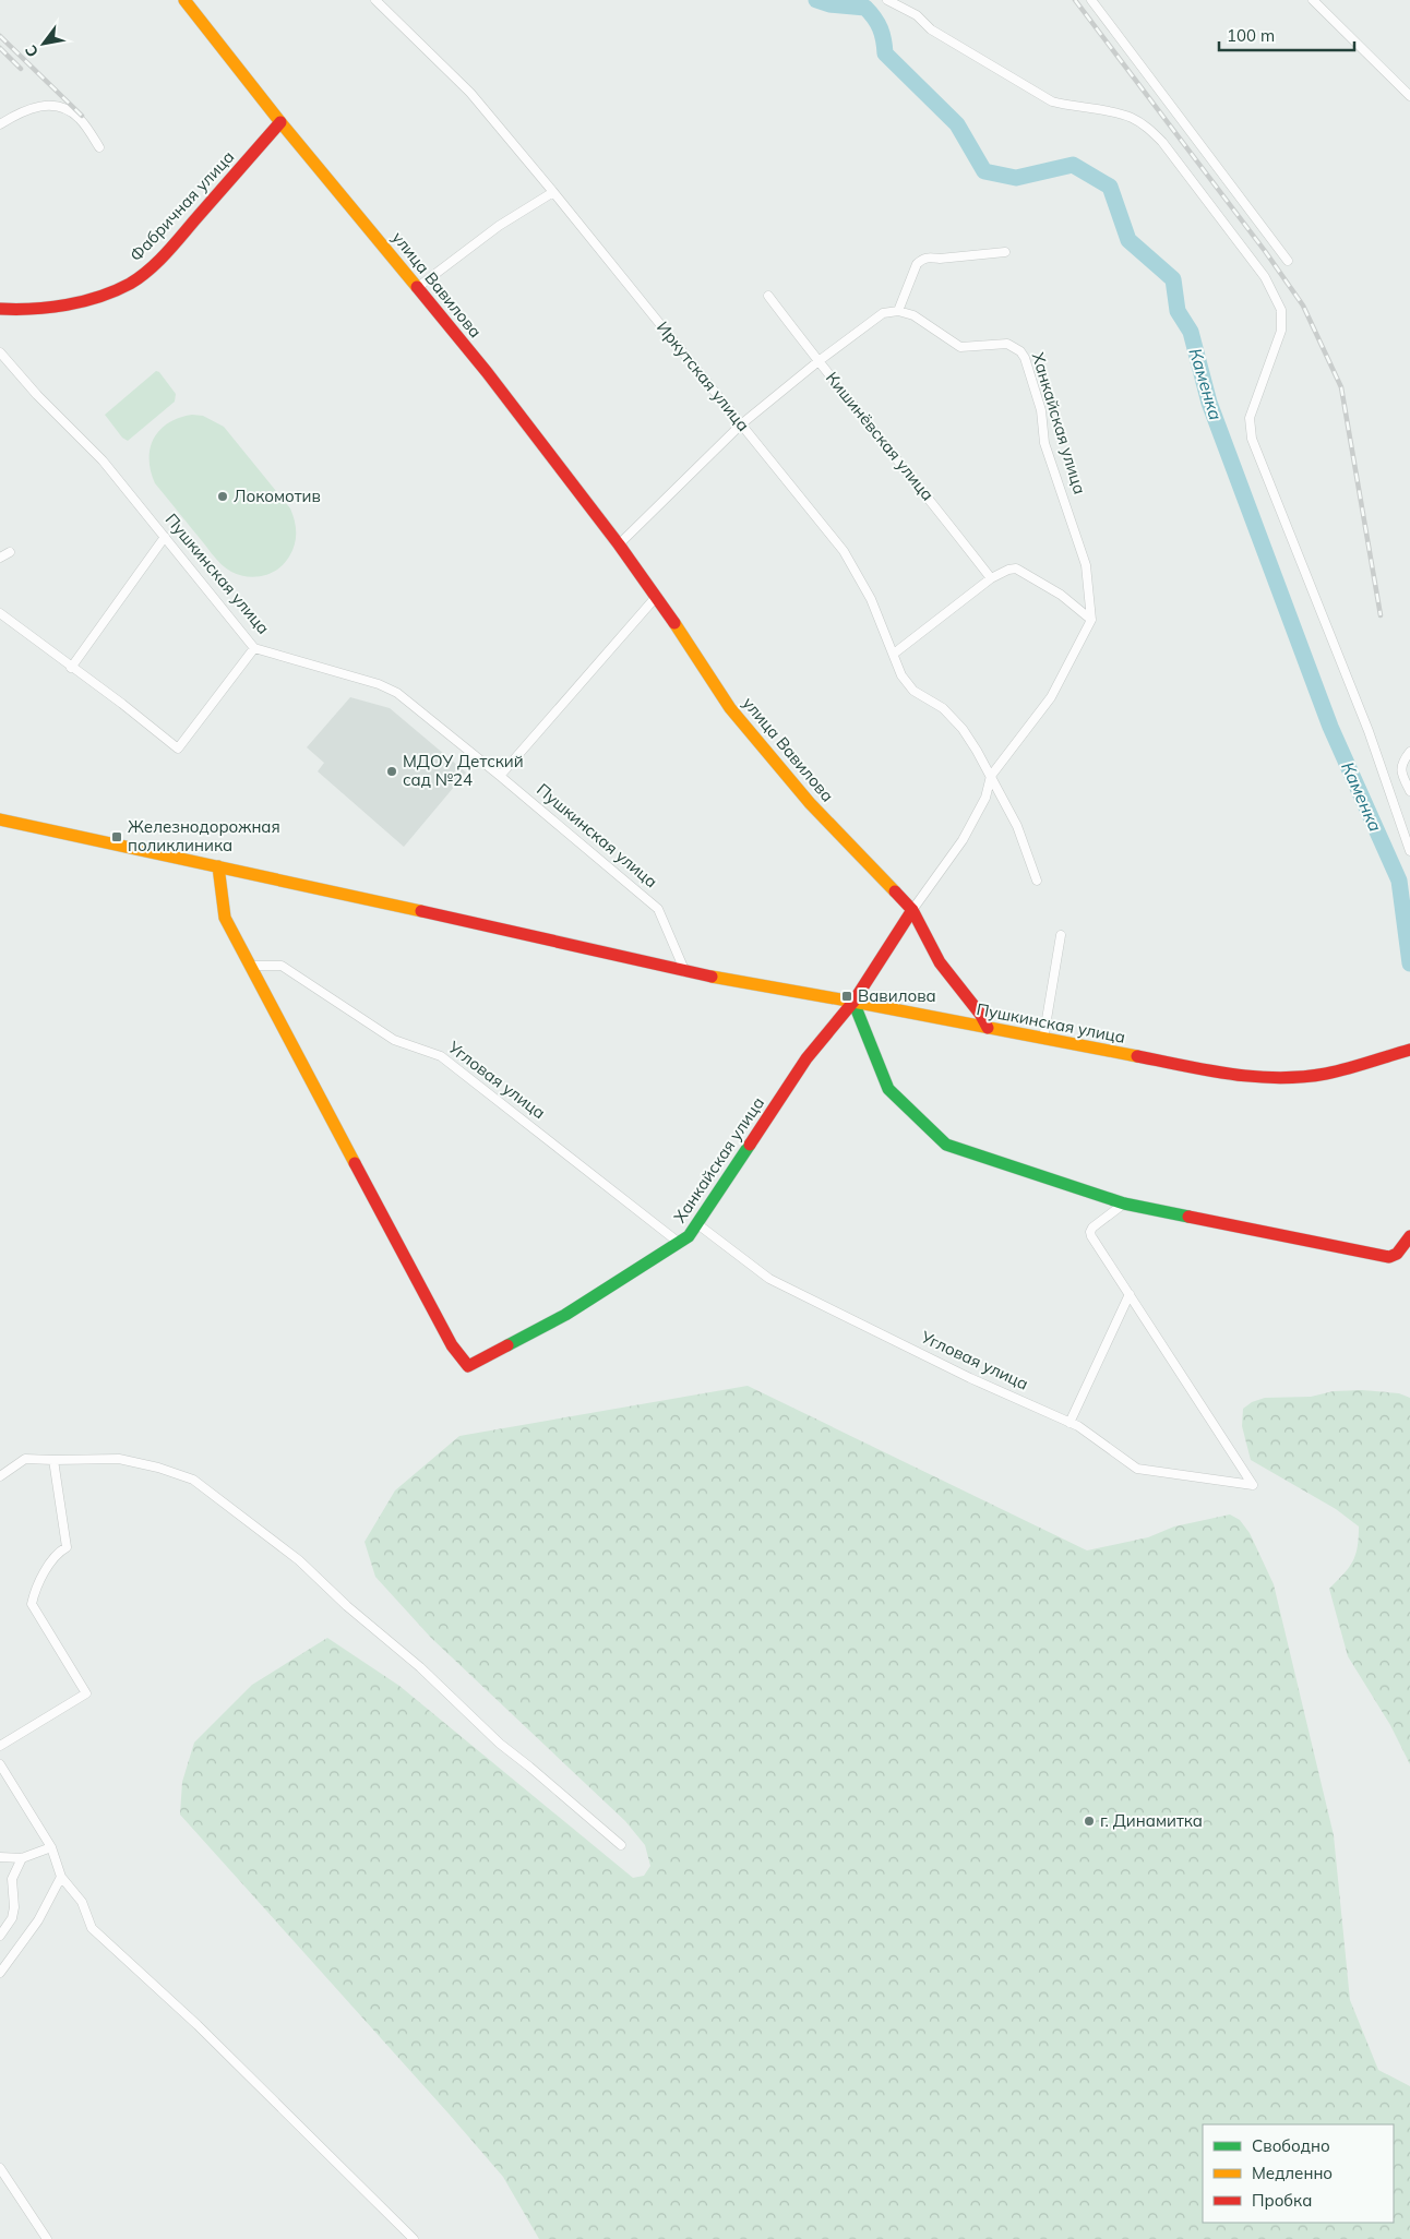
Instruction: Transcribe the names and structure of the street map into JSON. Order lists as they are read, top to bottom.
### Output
{
  "streets": {
    "street": [
      "Фабричная улица",
      "улица Вавилова",
      "Иркутская улица",
      "Ханкайская улица",
      "Кишинёвская улица",
      "Пушкинская улица",
      "Угловая улица"
    ]
  },
  "crossings": [
    ["Фабричная улица", "улица Вавилова"],
    ["улица Вавилова", "Ханкайская улица"],
    ["улица Вавилова", "Пушкинская улица"],
    ["Ханкайская улица", "Пушкинская улица"],
    ["Ханкайская улица", "Угловая улица"]
  ],
  "water": ["Каменка"],
  "places": {
    "other": ["Локомотив", "МДОУ Детский сад №24", "г. Динамитка"],
    "transit": ["Железнодорожная поликлиника", "Вавилова"]
  },
  "legend": ["Свободно", "Медленно", "Пробка"],
  "scale_bar": "100 m",
  "north": "bottom left"
}
